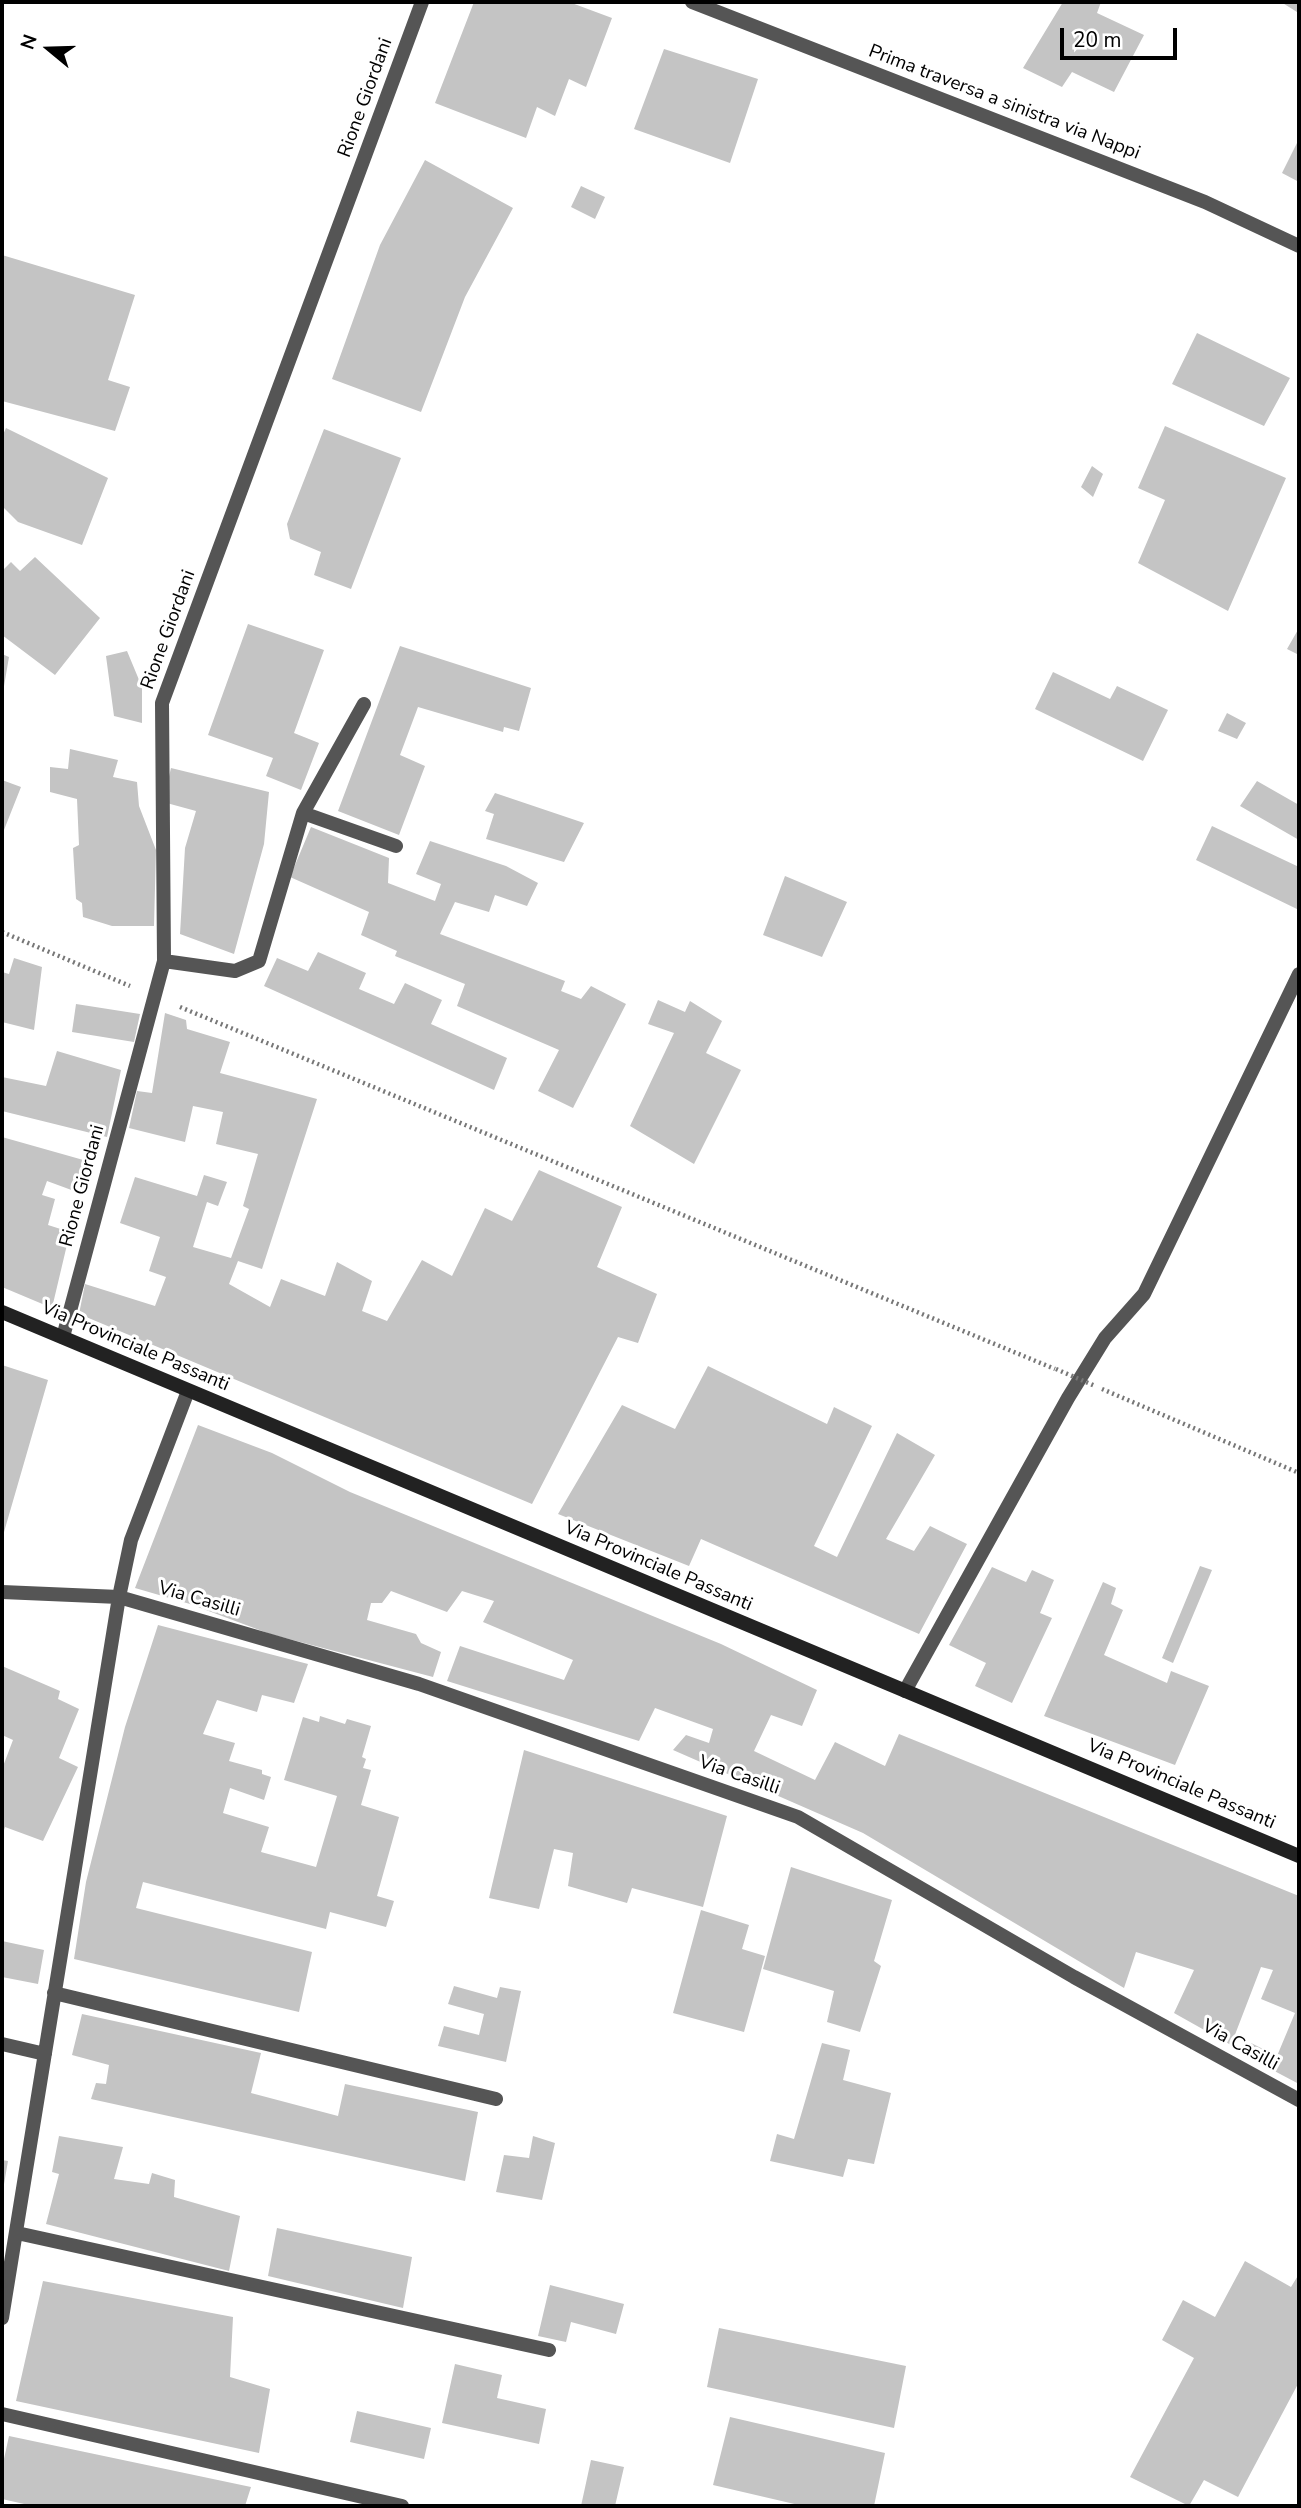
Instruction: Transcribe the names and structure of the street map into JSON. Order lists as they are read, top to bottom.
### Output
{
  "streets": {
    "main road": ["Via Provinciale Passanti"],
    "street": ["Rione Giordani", "Prima traversa a sinistra via Nappi", "Via Casilli"]
  },
  "crossings": [
    ["Rione Giordani", "Via Provinciale Passanti"]
  ],
  "scale_bar": "20 m",
  "north": "left"
}
